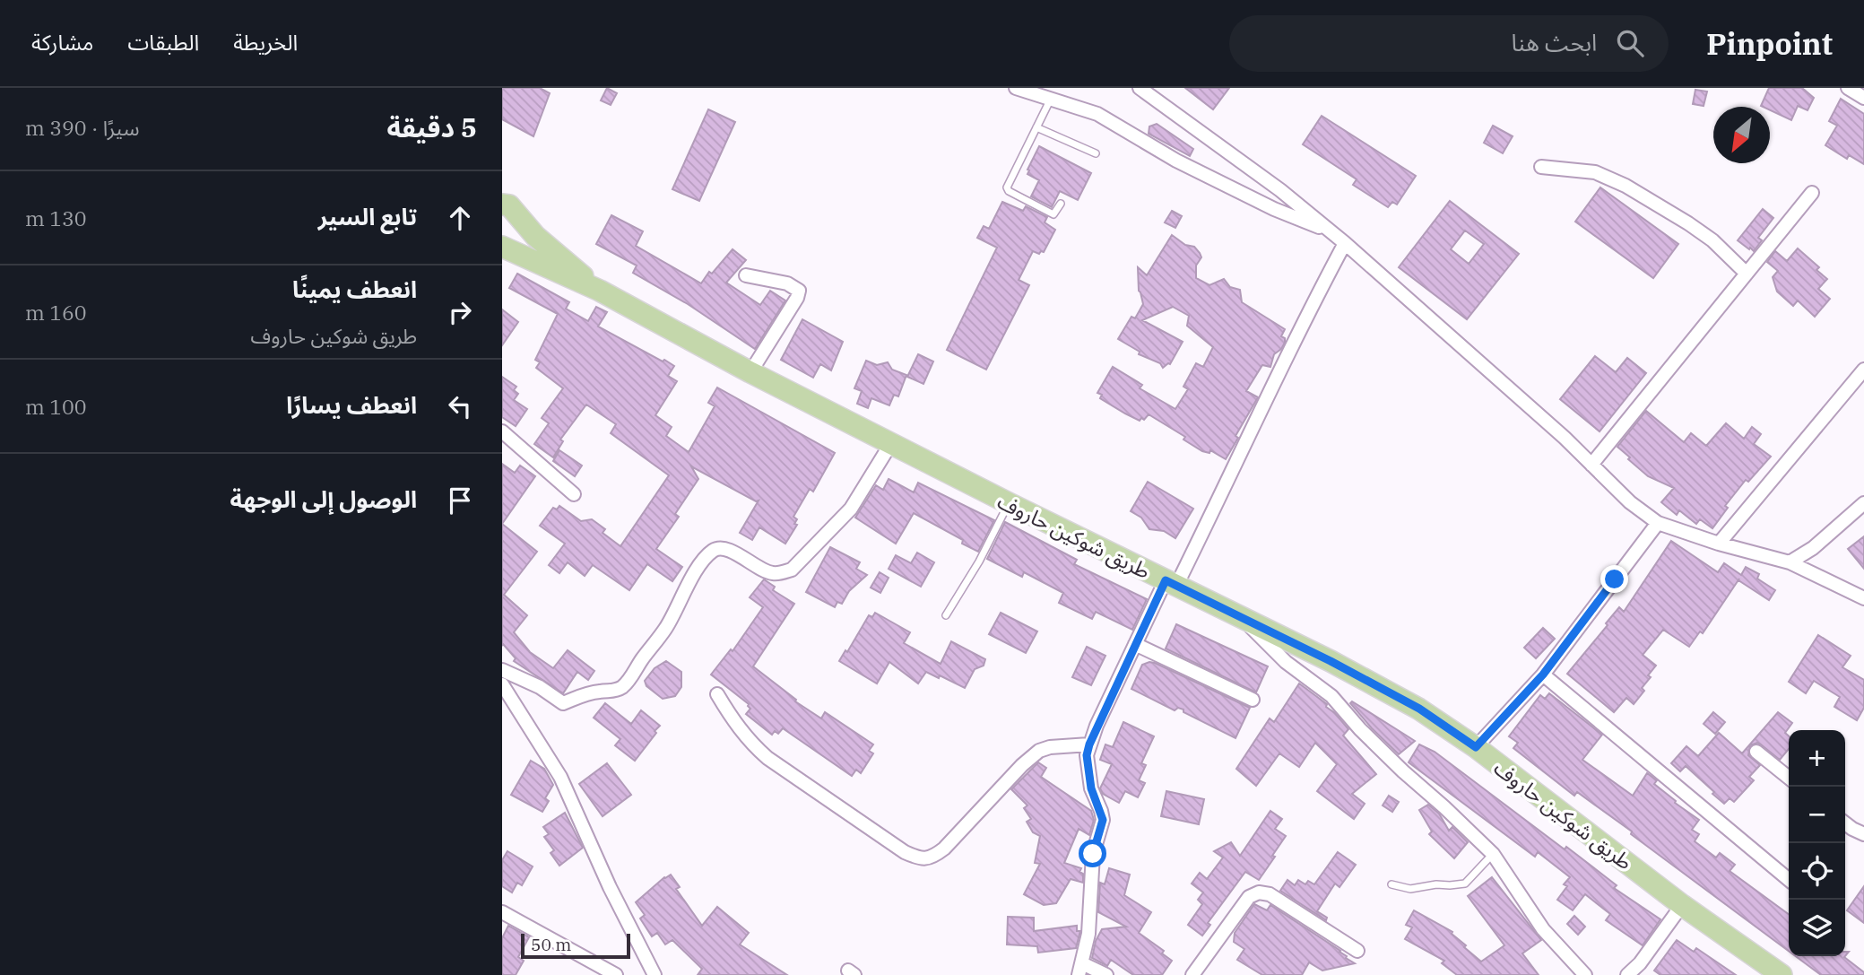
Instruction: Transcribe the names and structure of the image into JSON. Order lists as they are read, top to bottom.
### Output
{
  "streets": {
    "main road": ["طريق شوكين حاروف"]
  },
  "scale_bar": "50 m",
  "north": "bottom left",
  "page": {
    "header": "Pinpoint",
    "search": "ابحث هنا",
    "nav": ["الخريطة", "الطبقات", "مشاركة"],
    "heading": ["5 دقيقة", "سيرًا · 390 m"],
    "list": [
      ["تابع السير", "130 m"],
      ["انعطف يمينًا", "طريق شوكين حاروف", "160 m"],
      ["انعطف يسارًا", "100 m"],
      "الوصول إلى الوجهة"
    ],
    "map_buttons": ["+", "−"],
    "scale": "50 m"
  }
}
